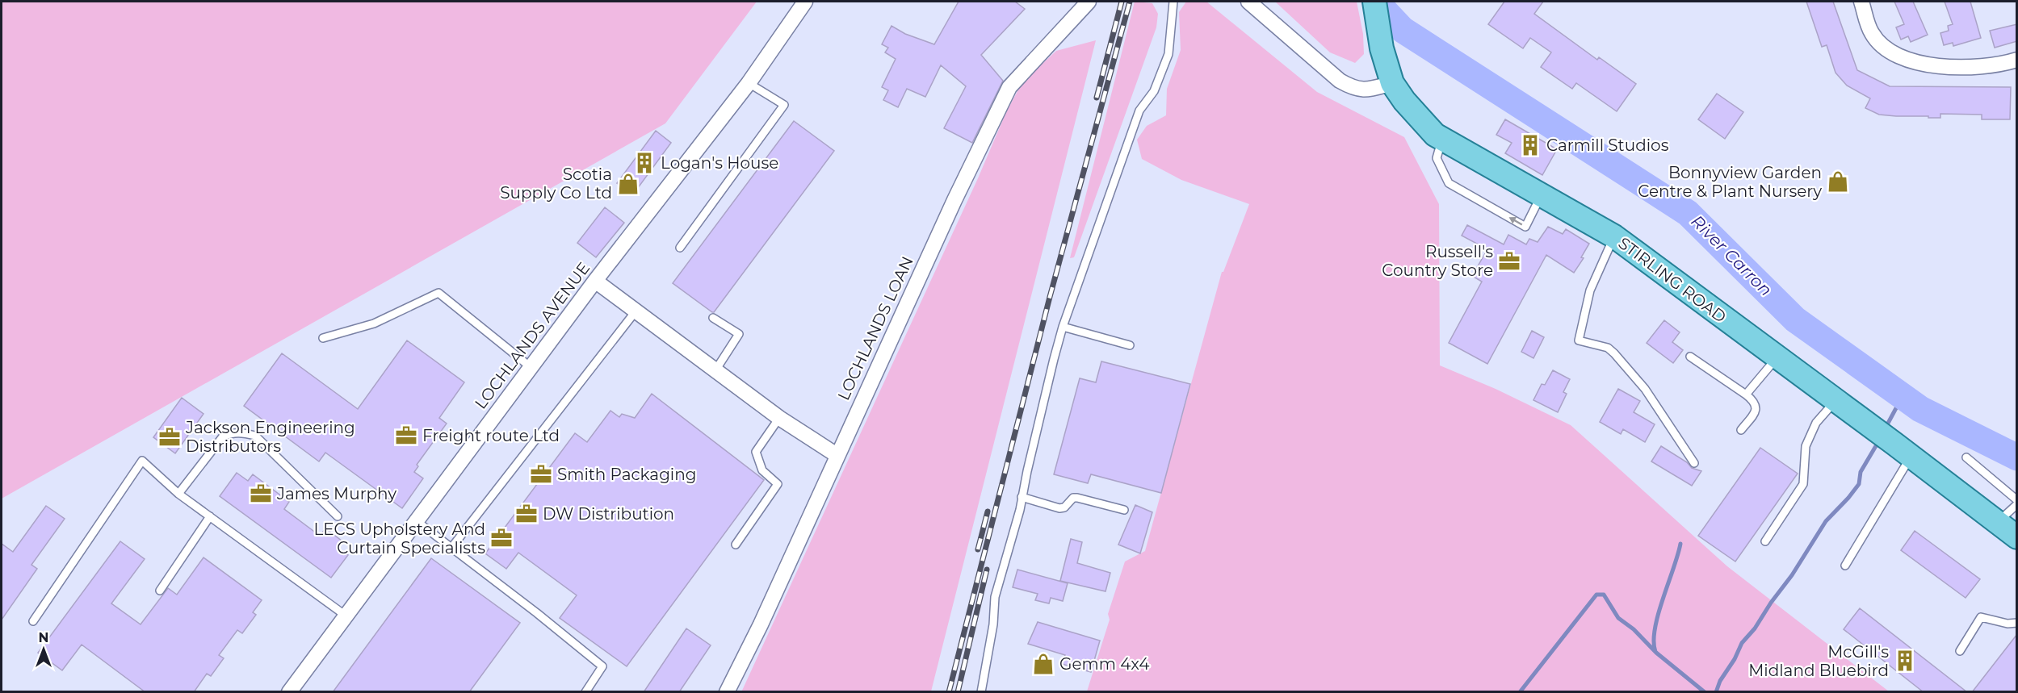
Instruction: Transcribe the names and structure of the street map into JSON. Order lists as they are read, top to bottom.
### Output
{
  "streets": {
    "main road": ["STIRLING ROAD"],
    "street": ["LOCHLANDS LOAN", "LOCHLANDS AVENUE"]
  },
  "water": ["River Carron"],
  "places": {
    "building": ["Carmill Studios", "Logan's House", "McGill's Midland Bluebird"],
    "shop": ["Bonnyview Garden Centre & Plant Nursery", "Scotia Supply Co Ltd", "Gemm 4x4"],
    "office": [
      "Russell's Country Store",
      "Freight route Ltd",
      "Jackson Engineering Distributors",
      "Smith Packaging",
      "James Murphy",
      "DW Distribution",
      "LECS Upholstery And Curtain Specialists"
    ]
  },
  "north": "top"
}
